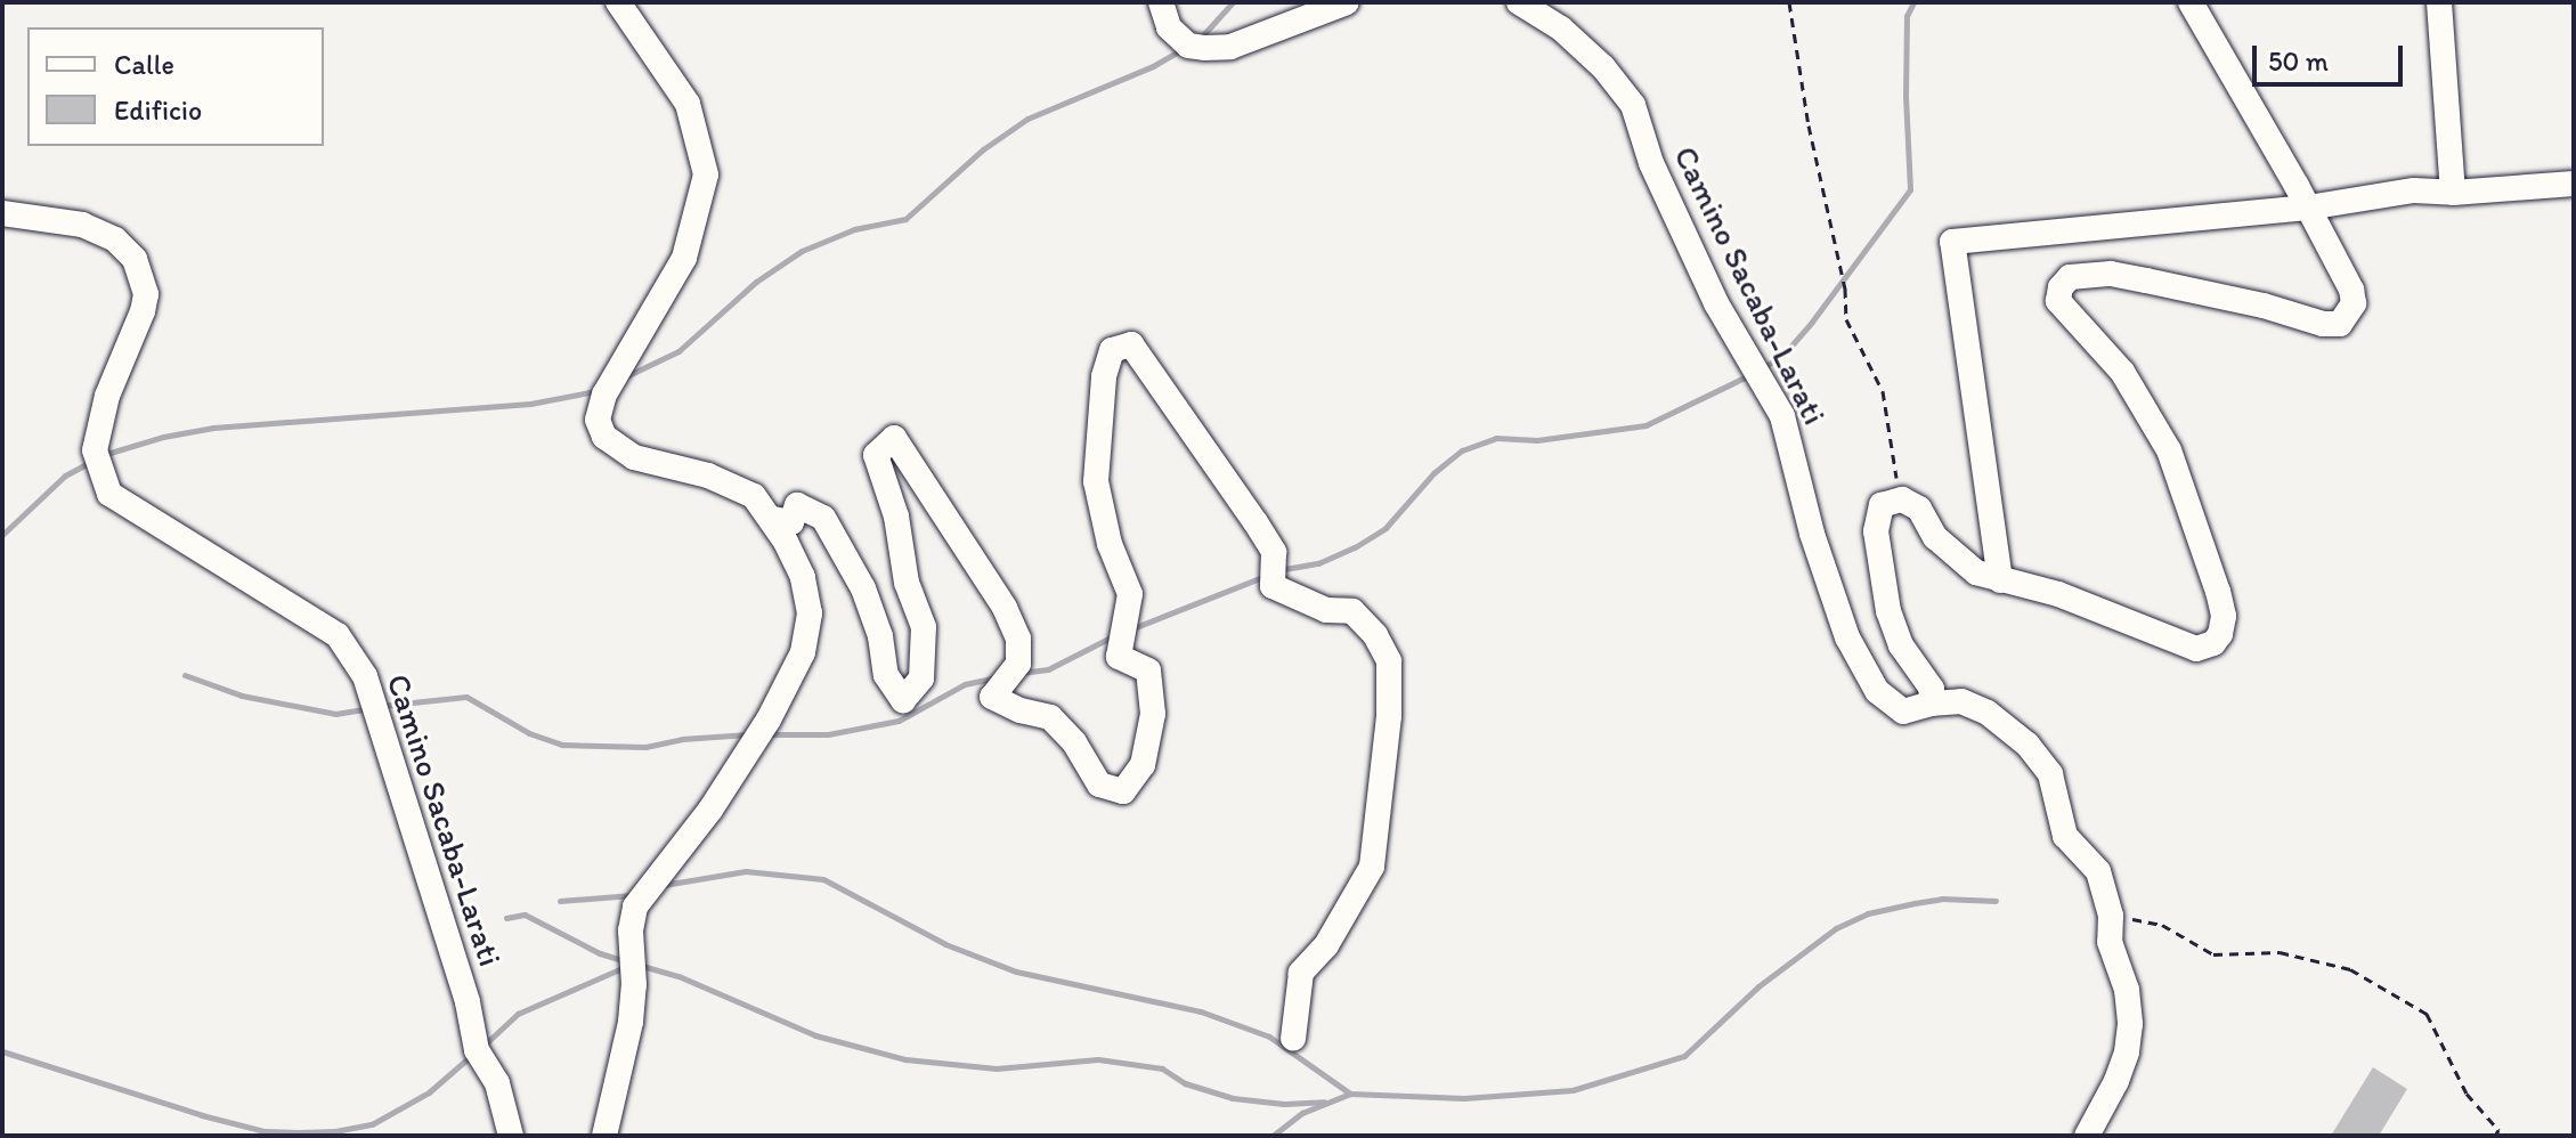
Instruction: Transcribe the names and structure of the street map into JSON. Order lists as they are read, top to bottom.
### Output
{
  "streets": {
    "street": ["Camino Sacaba-Larati"]
  },
  "legend": ["Calle", "Edificio"],
  "scale_bar": "50 m"
}
